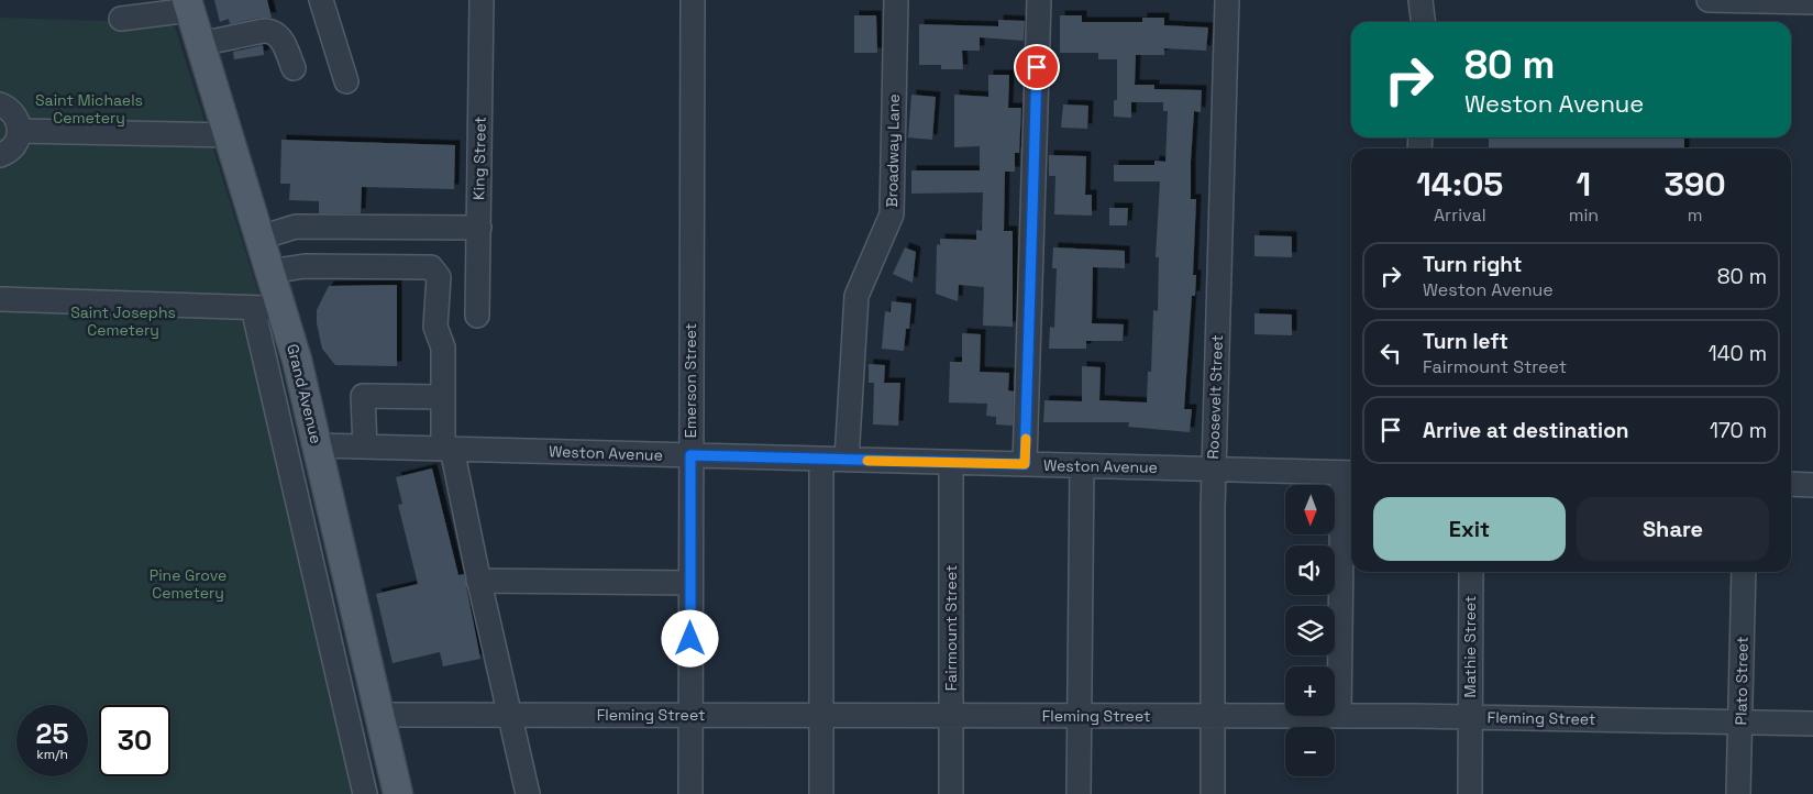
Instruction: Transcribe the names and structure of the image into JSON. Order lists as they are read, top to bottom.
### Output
{
  "streets": {
    "main road": ["Grand Avenue"],
    "street": [
      "Broadway Lane",
      "King Street",
      "Emerson Street",
      "Roosevelt Street",
      "Weston Avenue",
      "Fairmount Street",
      "Mathie Street",
      "Plato Street",
      "Fleming Street"
    ]
  },
  "crossings": [
    ["Broadway Lane", "Weston Avenue"],
    ["Emerson Street", "Weston Avenue"],
    ["Emerson Street", "Fleming Street"],
    ["Grand Avenue", "Weston Avenue"],
    ["Grand Avenue", "Fleming Street"],
    ["Roosevelt Street", "Weston Avenue"],
    ["Roosevelt Street", "Fleming Street"],
    ["Weston Avenue", "Fairmount Street"],
    ["Fairmount Street", "Fleming Street"],
    ["Mathie Street", "Fleming Street"],
    ["Plato Street", "Fleming Street"]
  ],
  "parks": ["Saint Michaels Cemetery", "Saint Josephs Cemetery", "Pine Grove Cemetery"],
  "north": "bottom",
  "page": {
    "turn": ["80 m", "Weston Avenue"],
    "eta": [
      "14:05",
      "Arrival",
      "1",
      "min",
      "390",
      "m"
    ],
    "list": [
      {
        "name": "Turn right",
        "note": "Weston Avenue",
        "value": "80 m"
      },
      {
        "name": "Turn left",
        "note": "Fairmount Street",
        "value": "140 m"
      },
      {
        "name": "Arrive at destination",
        "value": "170 m"
      }
    ],
    "map_buttons": ["+", "−"],
    "buttons": ["Exit", "Share"],
    "speed": "25 km/h",
    "limit": "30"
  }
}
